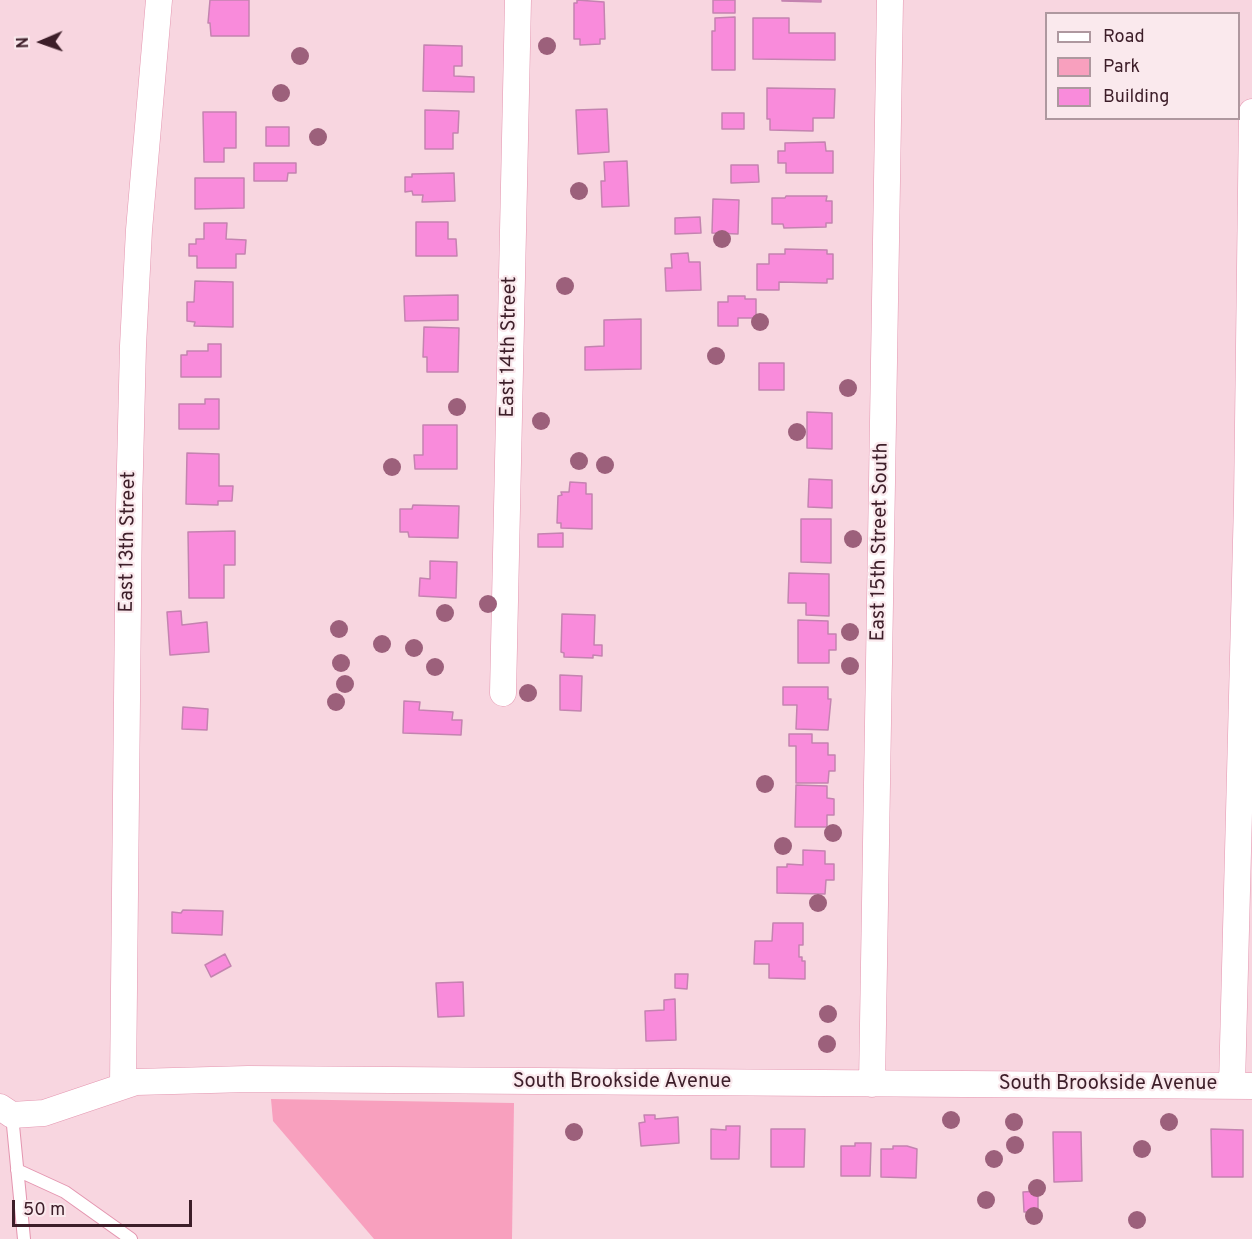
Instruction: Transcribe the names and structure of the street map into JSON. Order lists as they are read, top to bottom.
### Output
{
  "streets": {
    "street": [
      "East 14th Street",
      "East 13th Street",
      "East 15th Street South",
      "South Brookside Avenue"
    ]
  },
  "crossings": [
    ["East 13th Street", "South Brookside Avenue"],
    ["East 15th Street South", "South Brookside Avenue"]
  ],
  "legend": ["Road", "Park", "Building"],
  "scale_bar": "50 m",
  "north": "left"
}
